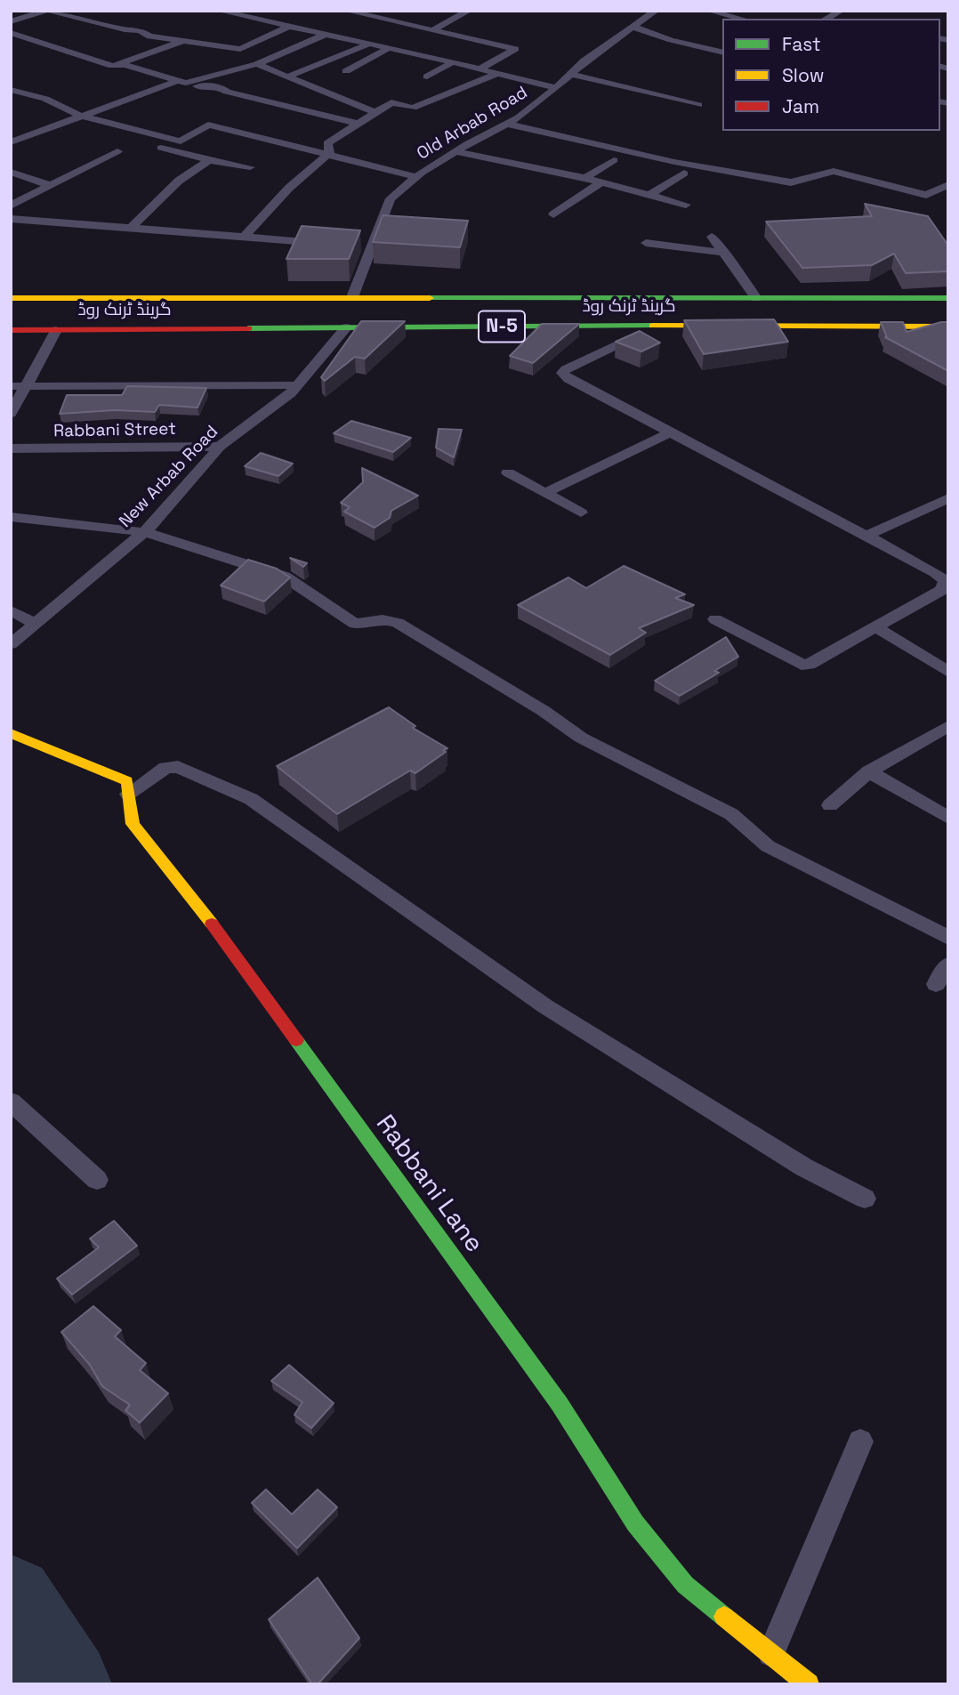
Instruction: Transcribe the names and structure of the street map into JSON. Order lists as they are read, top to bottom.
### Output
{
  "streets": {
    "main road": ["گرینڈ ٹرنک روڈ", "N-5", "Rabbani Lane"],
    "street": ["Old Arbab Road", "Rabbani Street", "New Arbab Road"]
  },
  "crossings": [
    ["Old Arbab Road", "گرینڈ ٹرنک روڈ"],
    ["گرینڈ ٹرنک روڈ", "New Arbab Road"],
    ["Rabbani Street", "New Arbab Road"]
  ],
  "legend": ["Fast", "Slow", "Jam"]
}
